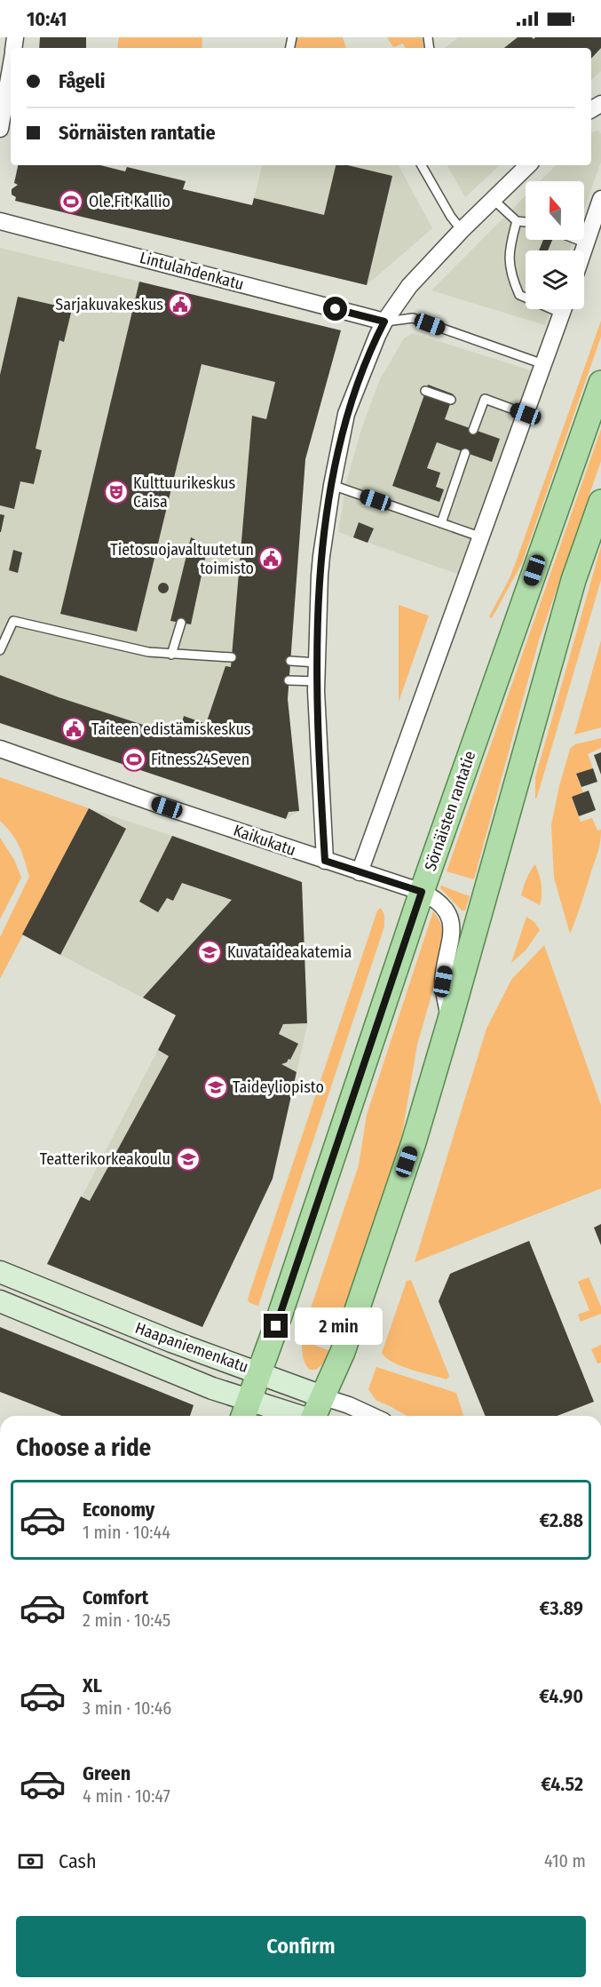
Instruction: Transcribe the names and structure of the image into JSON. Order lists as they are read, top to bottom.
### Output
{
  "streets": {
    "main road": ["Sörnäisten rantatie", "Haapaniemenkatu"],
    "street": ["Lintulahdenkatu", "Kaikukatu"]
  },
  "crossings": [
    ["Sörnäisten rantatie", "Kaikukatu"],
    ["Sörnäisten rantatie", "Haapaniemenkatu"]
  ],
  "places": {
    "sports": ["Ole.Fit Kallio", "Fitness24Seven"],
    "public building": ["Sarjakuvakeskus", "Tietosuojavaltuutetun toimisto", "Taiteen edistämiskeskus"],
    "theatre": ["Kulttuurikeskus Caisa"],
    "school or university": ["Kuvataideakatemia", "Taideyliopisto", "Teatterikorkeakoulu"]
  },
  "north": "top",
  "page": {
    "status": "10:41",
    "banner": ["Fågeli", "Sörnäisten rantatie"],
    "bubble": "2 min",
    "heading": "Choose a ride",
    "list": [
      {
        "name": "Economy",
        "note": "1 min · 10:44",
        "value": "€2.88"
      },
      {
        "name": "Comfort",
        "note": "2 min · 10:45",
        "value": "€3.89"
      },
      {
        "name": "XL",
        "note": "3 min · 10:46",
        "value": "€4.90"
      },
      {
        "name": "Green",
        "note": "4 min · 10:47",
        "value": "€4.52"
      }
    ],
    "pay": ["Cash", "410 m"],
    "buttons": "Confirm"
  }
}
